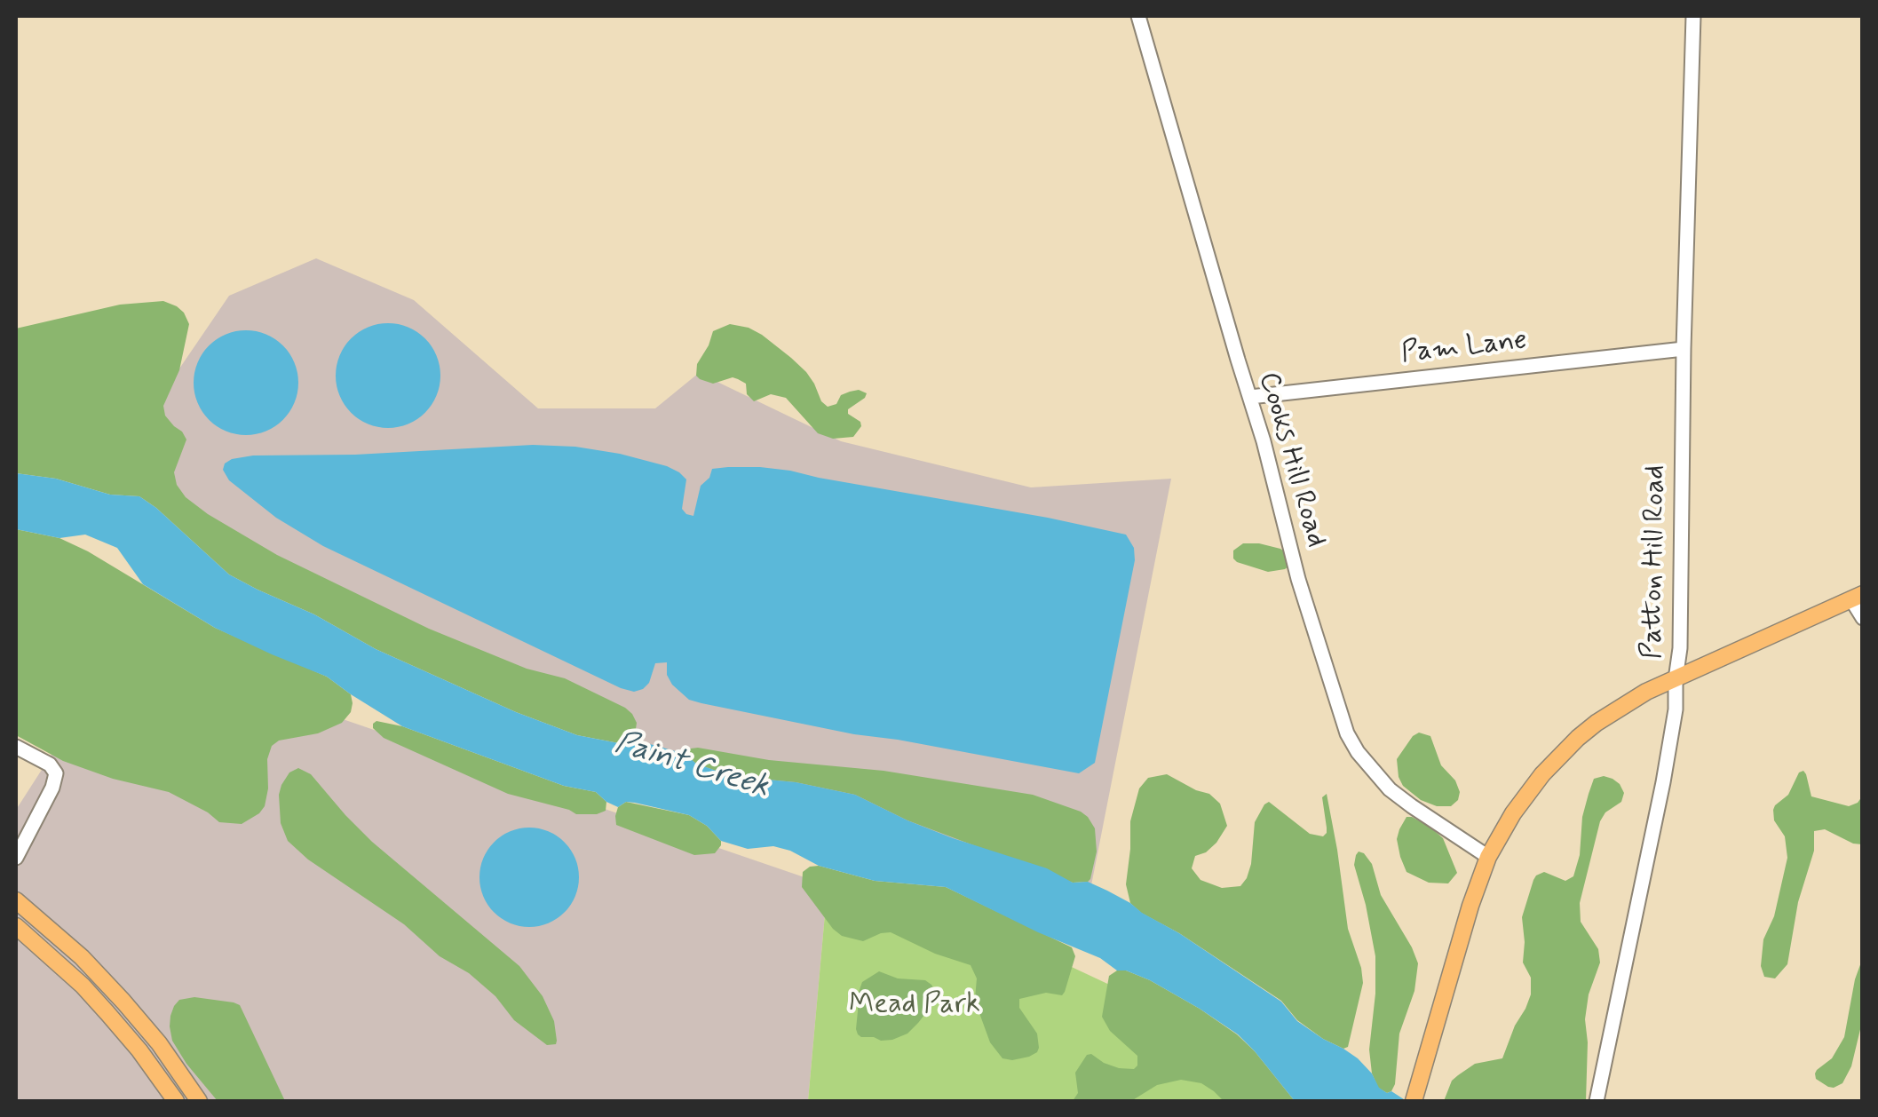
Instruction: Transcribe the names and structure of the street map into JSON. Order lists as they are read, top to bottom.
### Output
{
  "streets": {
    "street": ["Pam Lane", "Cooks Hill Road", "Patton Hill Road"]
  },
  "crossings": [
    ["Pam Lane", "Cooks Hill Road"],
    ["Pam Lane", "Patton Hill Road"]
  ],
  "water": ["Paint Creek"],
  "parks": ["Mead Park"]
}
